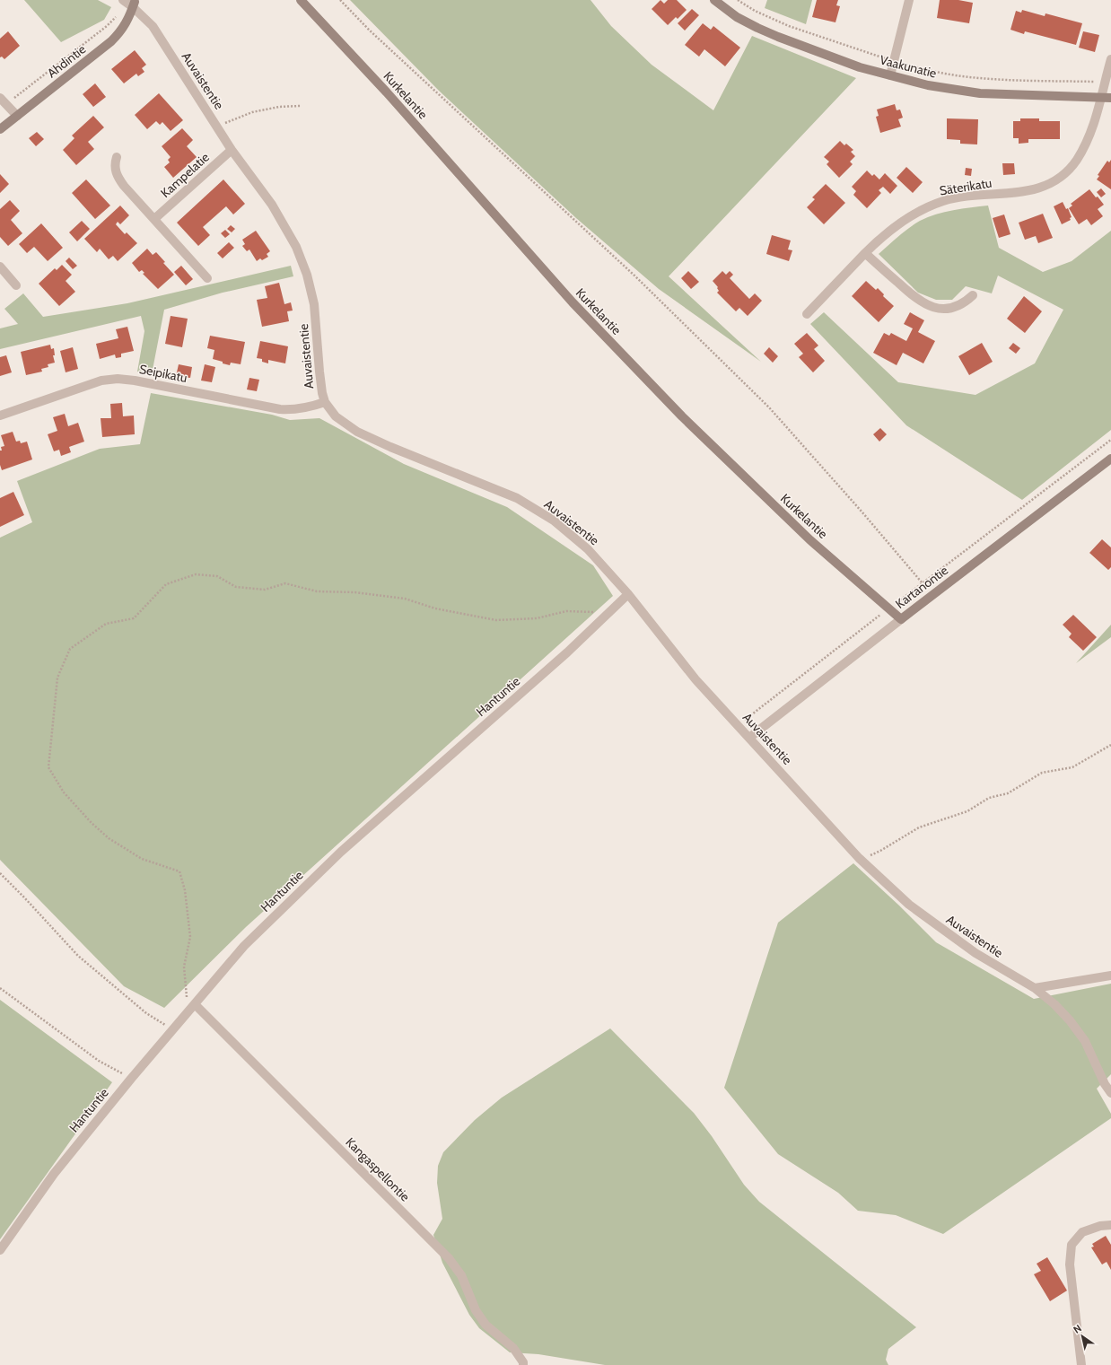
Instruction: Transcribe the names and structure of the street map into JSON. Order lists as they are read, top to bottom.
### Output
{
  "streets": {
    "street": [
      "Ahdintie",
      "Vaakunatie",
      "Auvaistentie",
      "Kurkelantie",
      "Kampelatie",
      "Säterikatu",
      "Seipikatu",
      "Kartanontie",
      "Hantuntie",
      "Kangaspellontie"
    ]
  },
  "crossings": [
    ["Ahdintie", "Auvaistentie"],
    ["Vaakunatie", "Säterikatu"],
    ["Auvaistentie", "Kampelatie"],
    ["Auvaistentie", "Seipikatu"],
    ["Auvaistentie", "Kartanontie"],
    ["Auvaistentie", "Hantuntie"],
    ["Kurkelantie", "Kartanontie"],
    ["Hantuntie", "Kangaspellontie"]
  ],
  "north": "top left"
}
